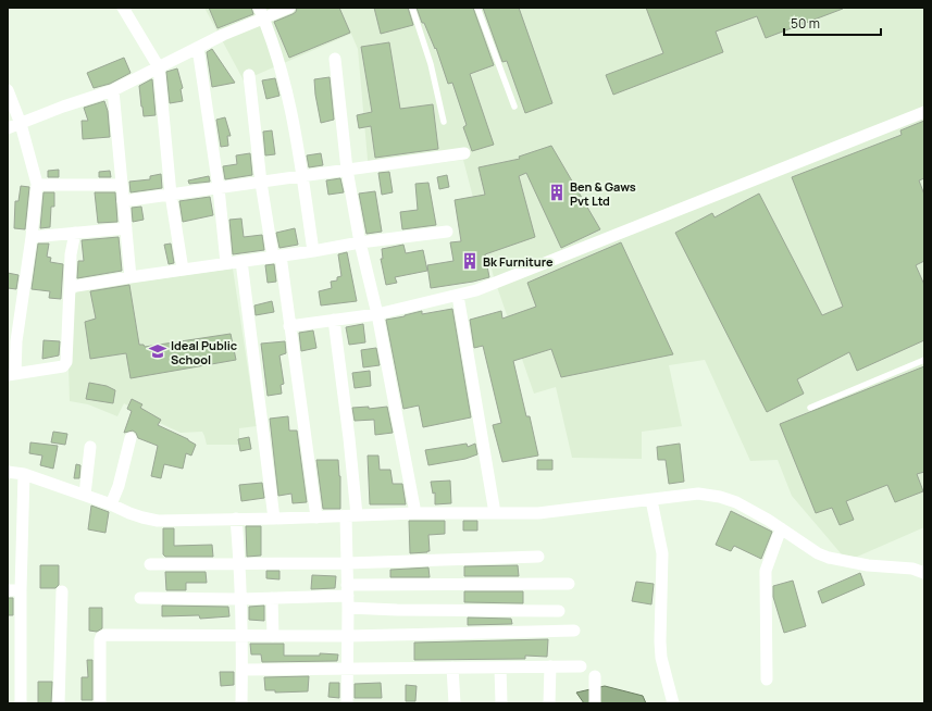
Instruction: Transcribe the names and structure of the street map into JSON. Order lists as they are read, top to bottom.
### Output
{
  "places": {
    "building": ["Ben & Gaws Pvt Ltd", "Bk Furniture"],
    "school or university": ["Ideal Public School"]
  },
  "scale_bar": "50 m"
}
